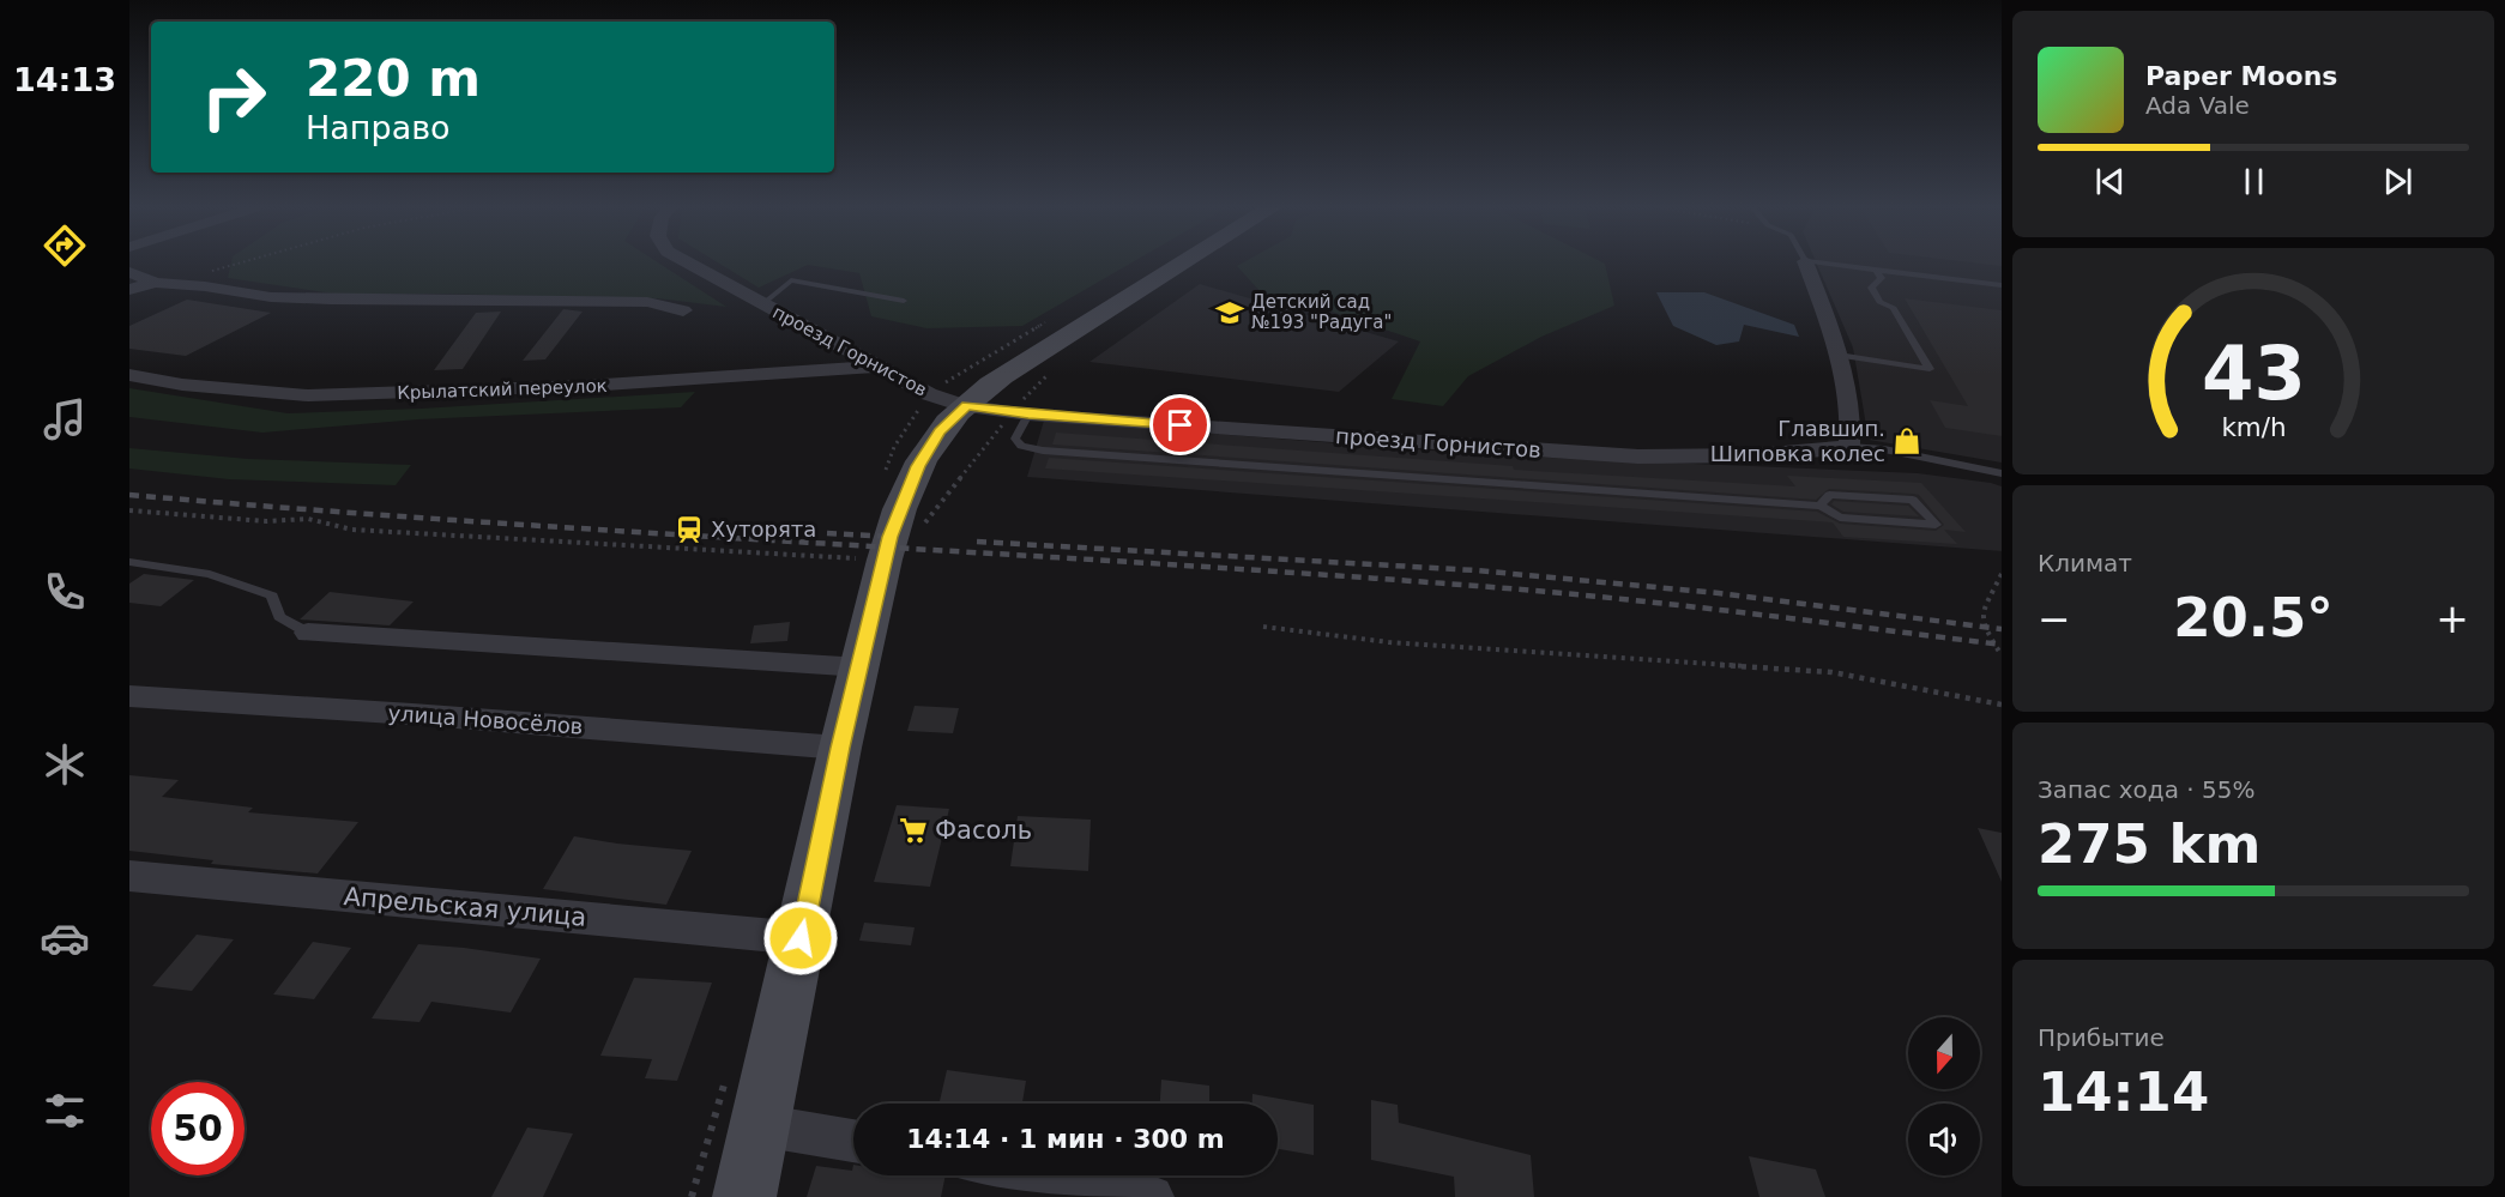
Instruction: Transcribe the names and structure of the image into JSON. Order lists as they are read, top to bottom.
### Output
{
  "streets": {
    "street": [
      "проезд Горнистов",
      "Крылатский переулок",
      "улица Новосёлов",
      "Апрельская улица"
    ]
  },
  "crossings": [
    ["проезд Горнистов", "Крылатский переулок"]
  ],
  "places": {
    "school or university": ["Детский сад №193 \"Радуга\""],
    "shop": ["Главшип. Шиповка колес"],
    "station": ["Хуторята"],
    "supermarket": ["Фасоль"]
  },
  "north": "bottom",
  "page": {
    "tabs": "14:13",
    "turn": ["220 m", "Направо"],
    "song": ["Paper Moons", "Ada Vale"],
    "tile": [
      "Климат",
      ["Запас хода · 55%", "275 km"],
      ["Прибытие", "14:14"]
    ],
    "heat": ["−", "20.5°", "+"],
    "limit": "50",
    "trip": "14:14 · 1 мин · 300 m",
    "gauge": ["43", "km/h"]
  }
}
